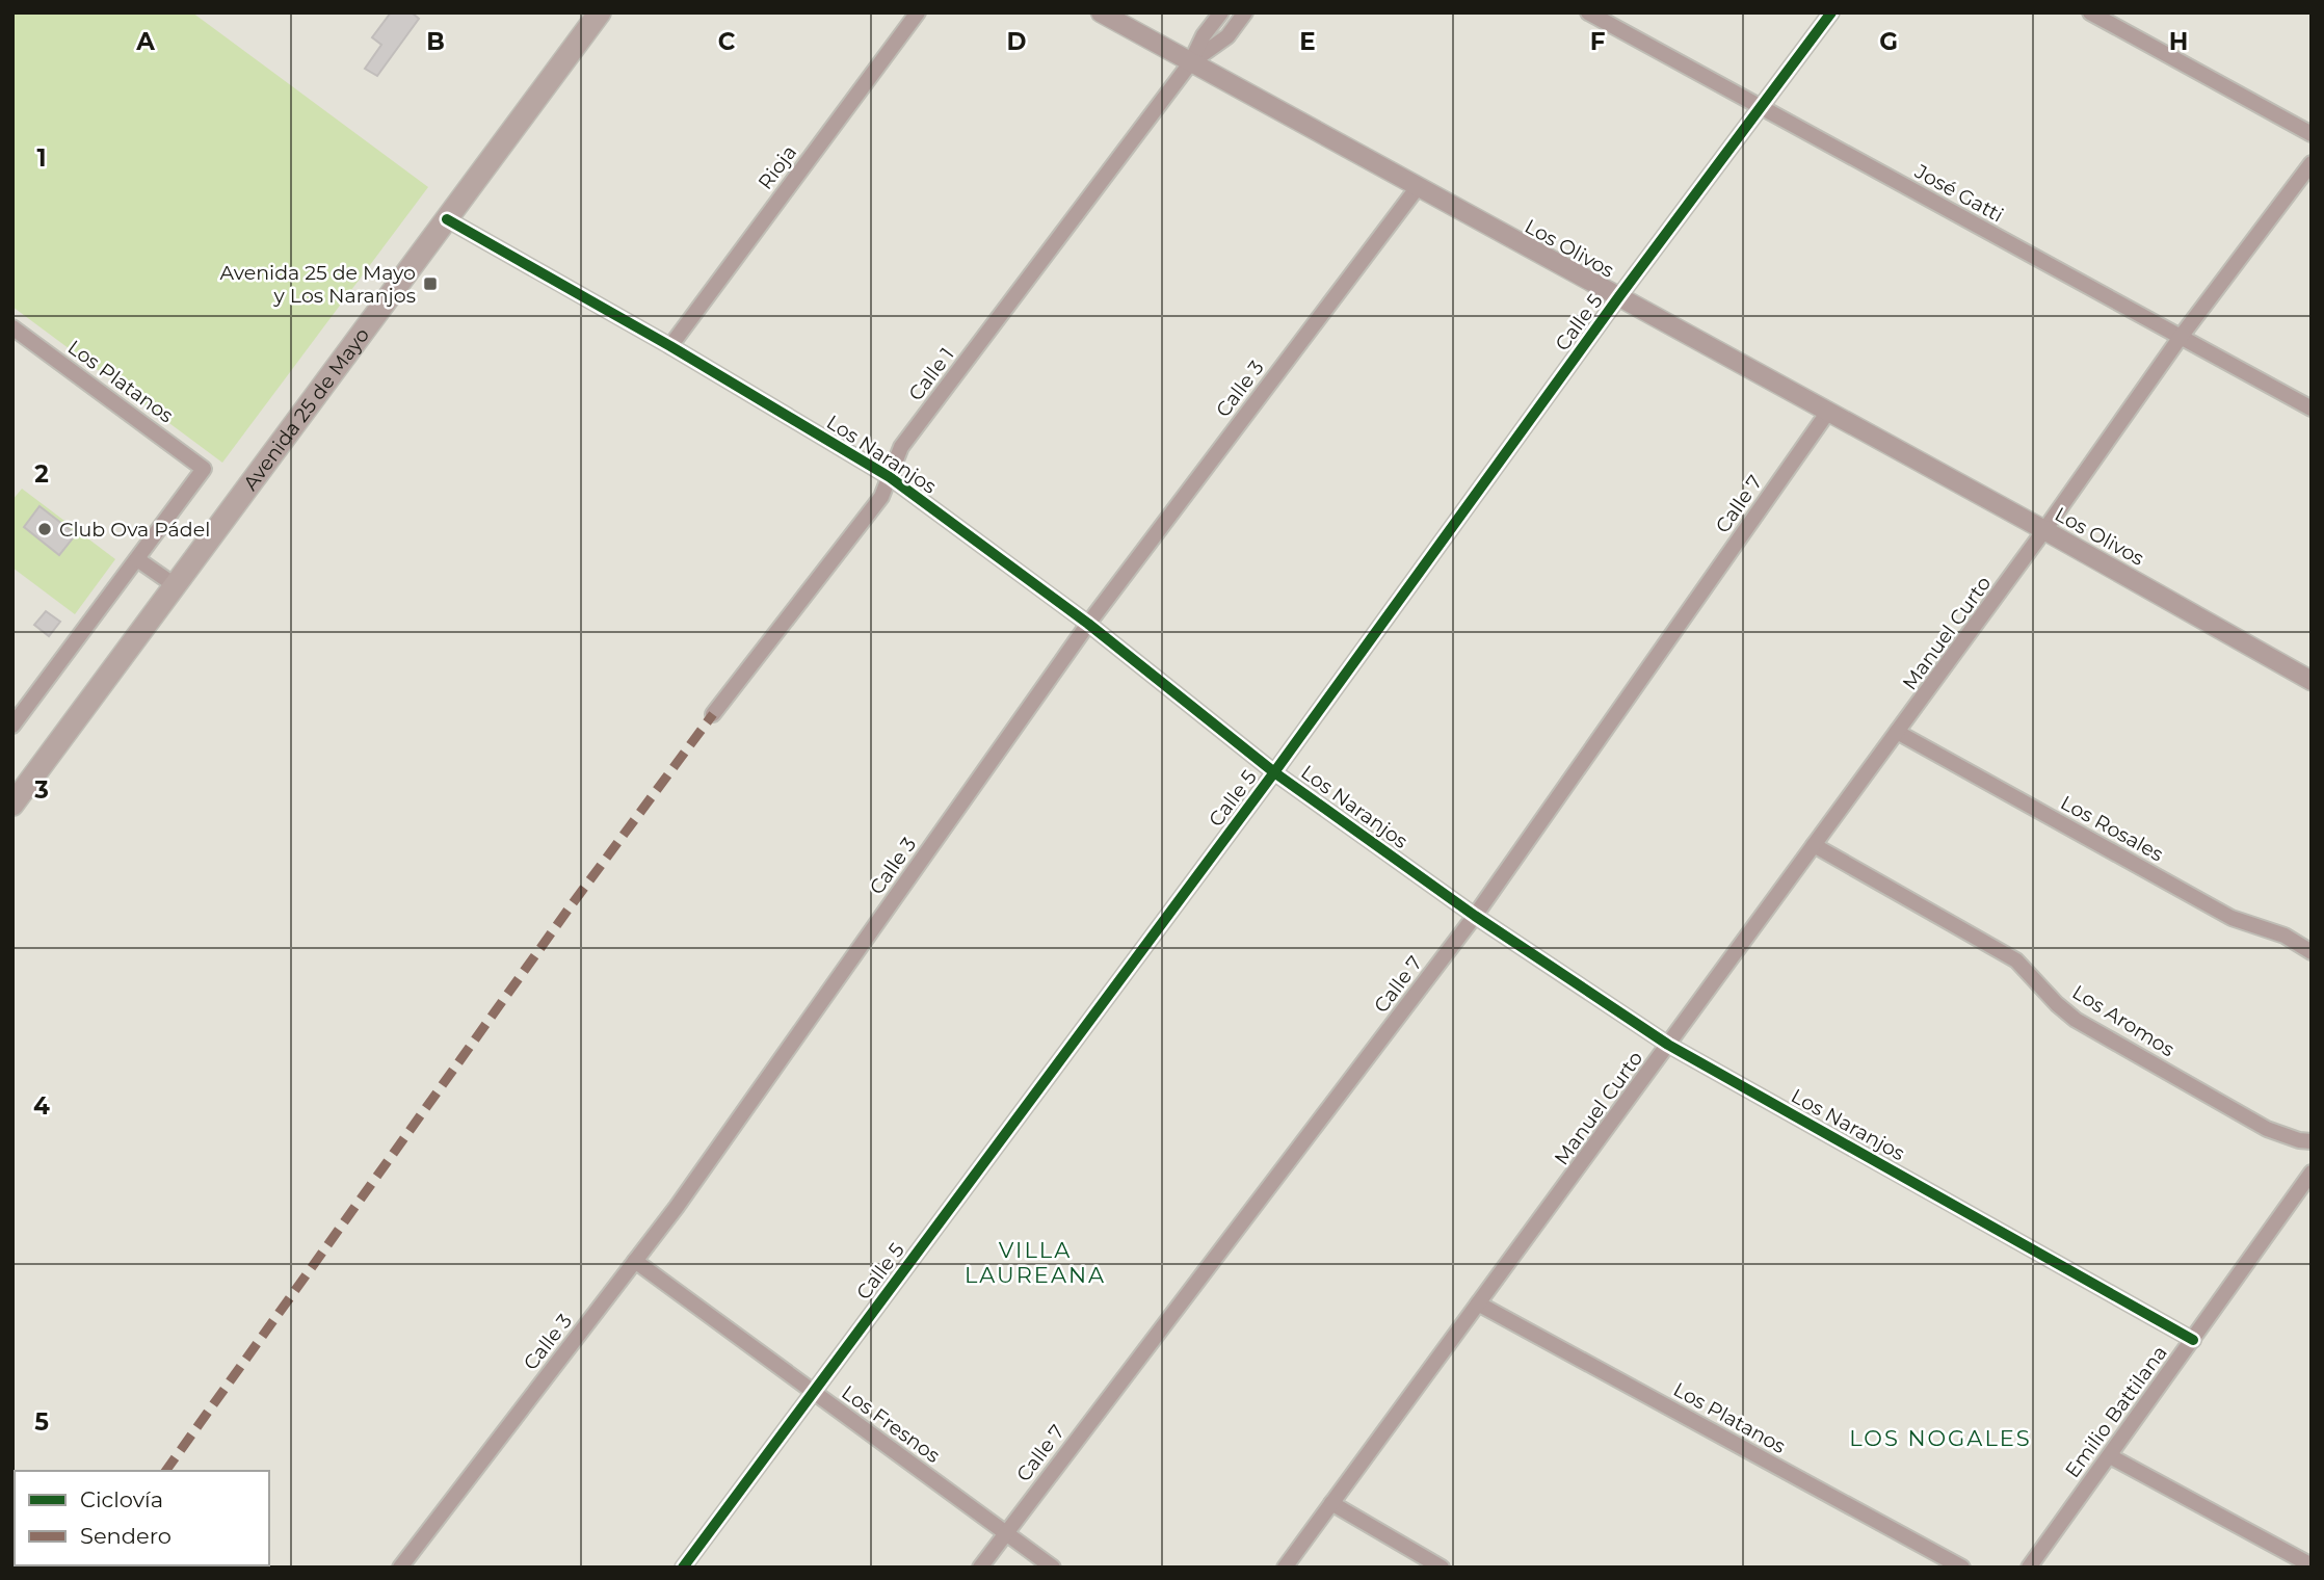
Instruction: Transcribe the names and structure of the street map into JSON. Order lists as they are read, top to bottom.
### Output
{
  "streets": {
    "main road": ["Avenida 25 de Mayo"],
    "street": [
      "Rioja",
      "José Gatti",
      "Los Olivos",
      "Calle 5",
      "Calle 1",
      "Los Platanos",
      "Calle 3",
      "Los Naranjos",
      "Calle 7",
      "Manuel Curto",
      "Los Rosales",
      "Los Aromos",
      "Emilio Battilana",
      "Los Fresnos"
    ]
  },
  "crossings": [
    ["Rioja", "Los Naranjos"],
    ["José Gatti", "Calle 5"],
    ["José Gatti", "Manuel Curto"],
    ["Los Olivos", "Calle 5"],
    ["Los Olivos", "Calle 1"],
    ["Los Olivos", "Calle 3"],
    ["Los Olivos", "Calle 7"],
    ["Los Olivos", "Manuel Curto"],
    ["Calle 5", "Los Naranjos"],
    ["Calle 5", "Los Fresnos"],
    ["Calle 1", "Los Naranjos"],
    ["Los Platanos", "Manuel Curto"],
    ["Calle 3", "Los Naranjos"],
    ["Calle 3", "Los Fresnos"],
    ["Avenida 25 de Mayo", "Los Naranjos"],
    ["Los Naranjos", "Calle 7"],
    ["Los Naranjos", "Manuel Curto"],
    ["Los Naranjos", "Emilio Battilana"],
    ["Calle 7", "Los Fresnos"],
    ["Manuel Curto", "Los Rosales"],
    ["Manuel Curto", "Los Aromos"]
  ],
  "districts": ["VILLA LAUREANA", "LOS NOGALES"],
  "places": {
    "transit": ["Avenida 25 de Mayo y Los Naranjos"],
    "other": ["Club Ova Pádel"]
  },
  "legend": ["Ciclovía", "Sendero"],
  "grid": {
    "columns": [
      "A",
      "B",
      "C",
      "D",
      "E",
      "F",
      "G",
      "H"
    ],
    "rows": [
      "1",
      "2",
      "3",
      "4",
      "5"
    ]
  }
}
